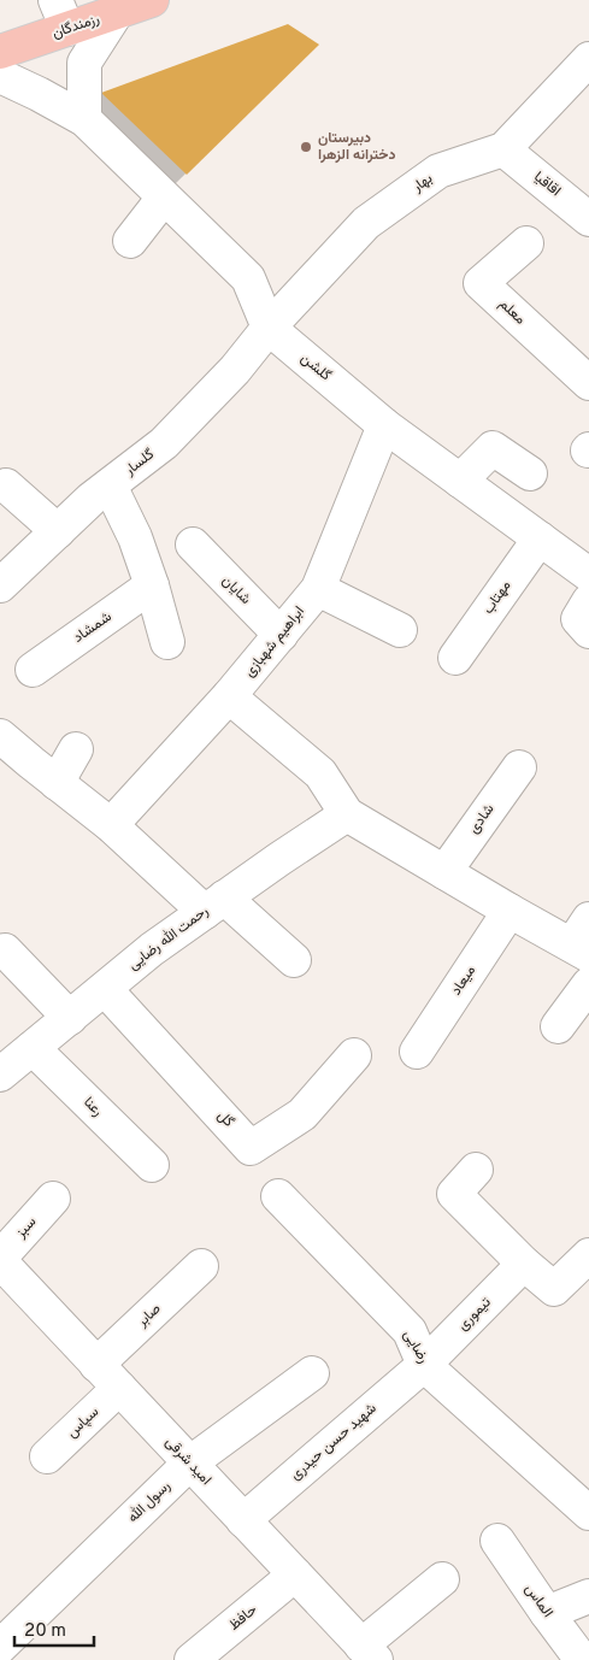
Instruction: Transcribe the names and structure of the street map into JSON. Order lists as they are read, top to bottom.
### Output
{
  "streets": {
    "main road": ["رزمندگان"],
    "street": [
      "بهار",
      "اقاقیا",
      "معلم",
      "گلشن",
      "گلسار",
      "شایان",
      "مهتاب",
      "شمشاد",
      "ابراهیم شهبازی",
      "شادی",
      "رحمت الله رضایی",
      "میعاد",
      "رعنا",
      "گل",
      "سبز",
      "تیموری",
      "صابر",
      "رضایی",
      "سپاس",
      "شهید حسن حیدری",
      "امید شرقی",
      "رسول الله",
      "الماس",
      "حافظ"
    ]
  },
  "crossings": [
    ["بهار", "اقاقیا"],
    ["بهار", "گلشن"],
    ["بهار", "گلسار"],
    ["گلشن", "گلسار"],
    ["گلشن", "مهتاب"],
    ["گلشن", "ابراهیم شهبازی"],
    ["شایان", "ابراهیم شهبازی"],
    ["رحمت الله رضایی", "رعنا"],
    ["رحمت الله رضایی", "گل"],
    ["سبز", "امید شرقی"],
    ["تیموری", "رضایی"],
    ["تیموری", "شهید حسن حیدری"],
    ["صابر", "امید شرقی"],
    ["رضایی", "شهید حسن حیدری"],
    ["سپاس", "امید شرقی"],
    ["شهید حسن حیدری", "امید شرقی"],
    ["امید شرقی", "رسول الله"],
    ["امید شرقی", "حافظ"]
  ],
  "places": ["دبيرستان دخترانه الزهرا"],
  "scale_bar": "20 m"
}
